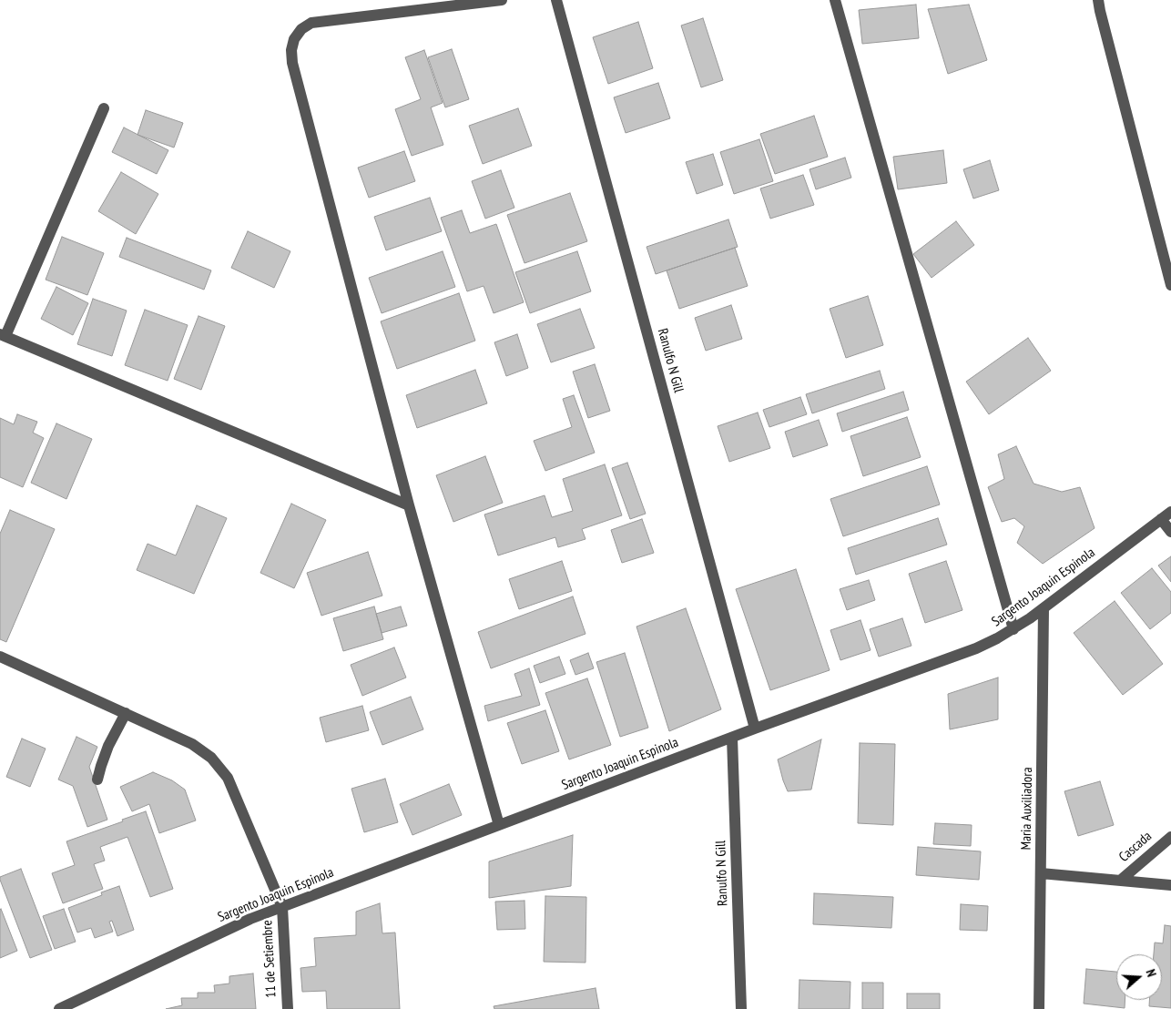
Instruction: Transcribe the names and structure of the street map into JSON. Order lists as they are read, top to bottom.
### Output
{
  "streets": {
    "street": [
      "Ranulfo N Gill",
      "Sargento Joaquin Espinola",
      "Maria Auxiliadora",
      "Cascada",
      "11 de Setiembre"
    ]
  },
  "crossings": [
    ["Ranulfo N Gill", "Sargento Joaquin Espinola"],
    ["Sargento Joaquin Espinola", "Maria Auxiliadora"],
    ["Sargento Joaquin Espinola", "11 de Setiembre"]
  ],
  "north": "right"
}
